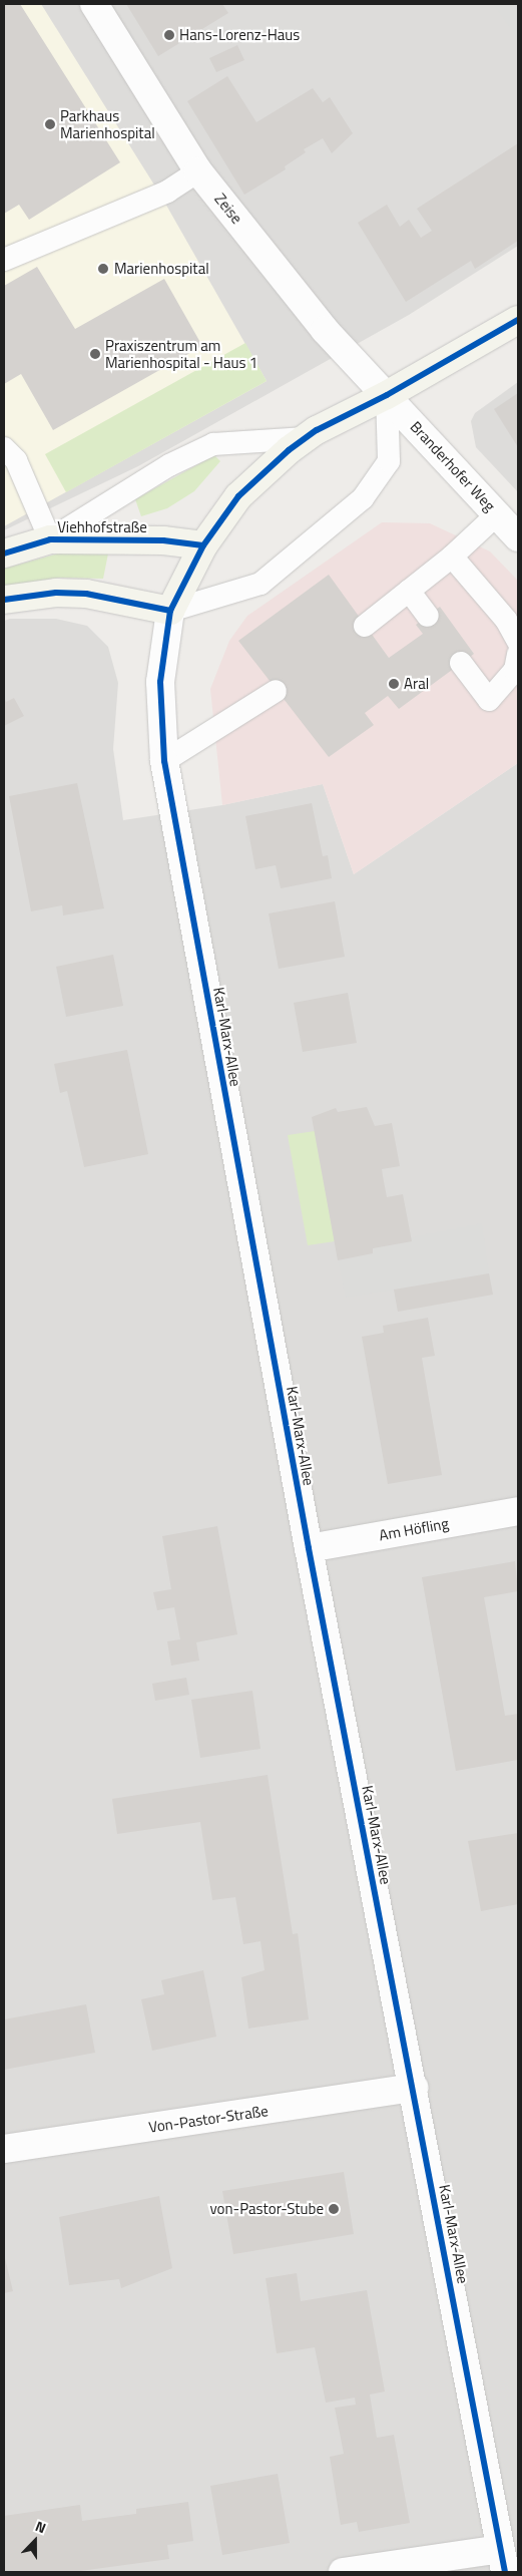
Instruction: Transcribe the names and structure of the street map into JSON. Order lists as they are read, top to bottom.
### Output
{
  "streets": {
    "main road": ["Viehhofstraße", "Karl-Marx-Allee"],
    "street": [
      "Zeise",
      "Branderhofer Weg",
      "Am Höfling",
      "Von-Pastor-Straße"
    ]
  },
  "crossings": [
    ["Zeise", "Branderhofer Weg"],
    ["Zeise", "Karl-Marx-Allee"],
    ["Branderhofer Weg", "Karl-Marx-Allee"],
    ["Viehhofstraße", "Karl-Marx-Allee"],
    ["Karl-Marx-Allee", "Am Höfling"],
    ["Karl-Marx-Allee", "Von-Pastor-Straße"]
  ],
  "places": [
    "Hans-Lorenz-Haus",
    "Parkhaus Marienhospital",
    "Marienhospital",
    "Praxiszentrum am Marienhospital - Haus 1",
    "Aral",
    "von-Pastor-Stube"
  ],
  "north": "top"
}
